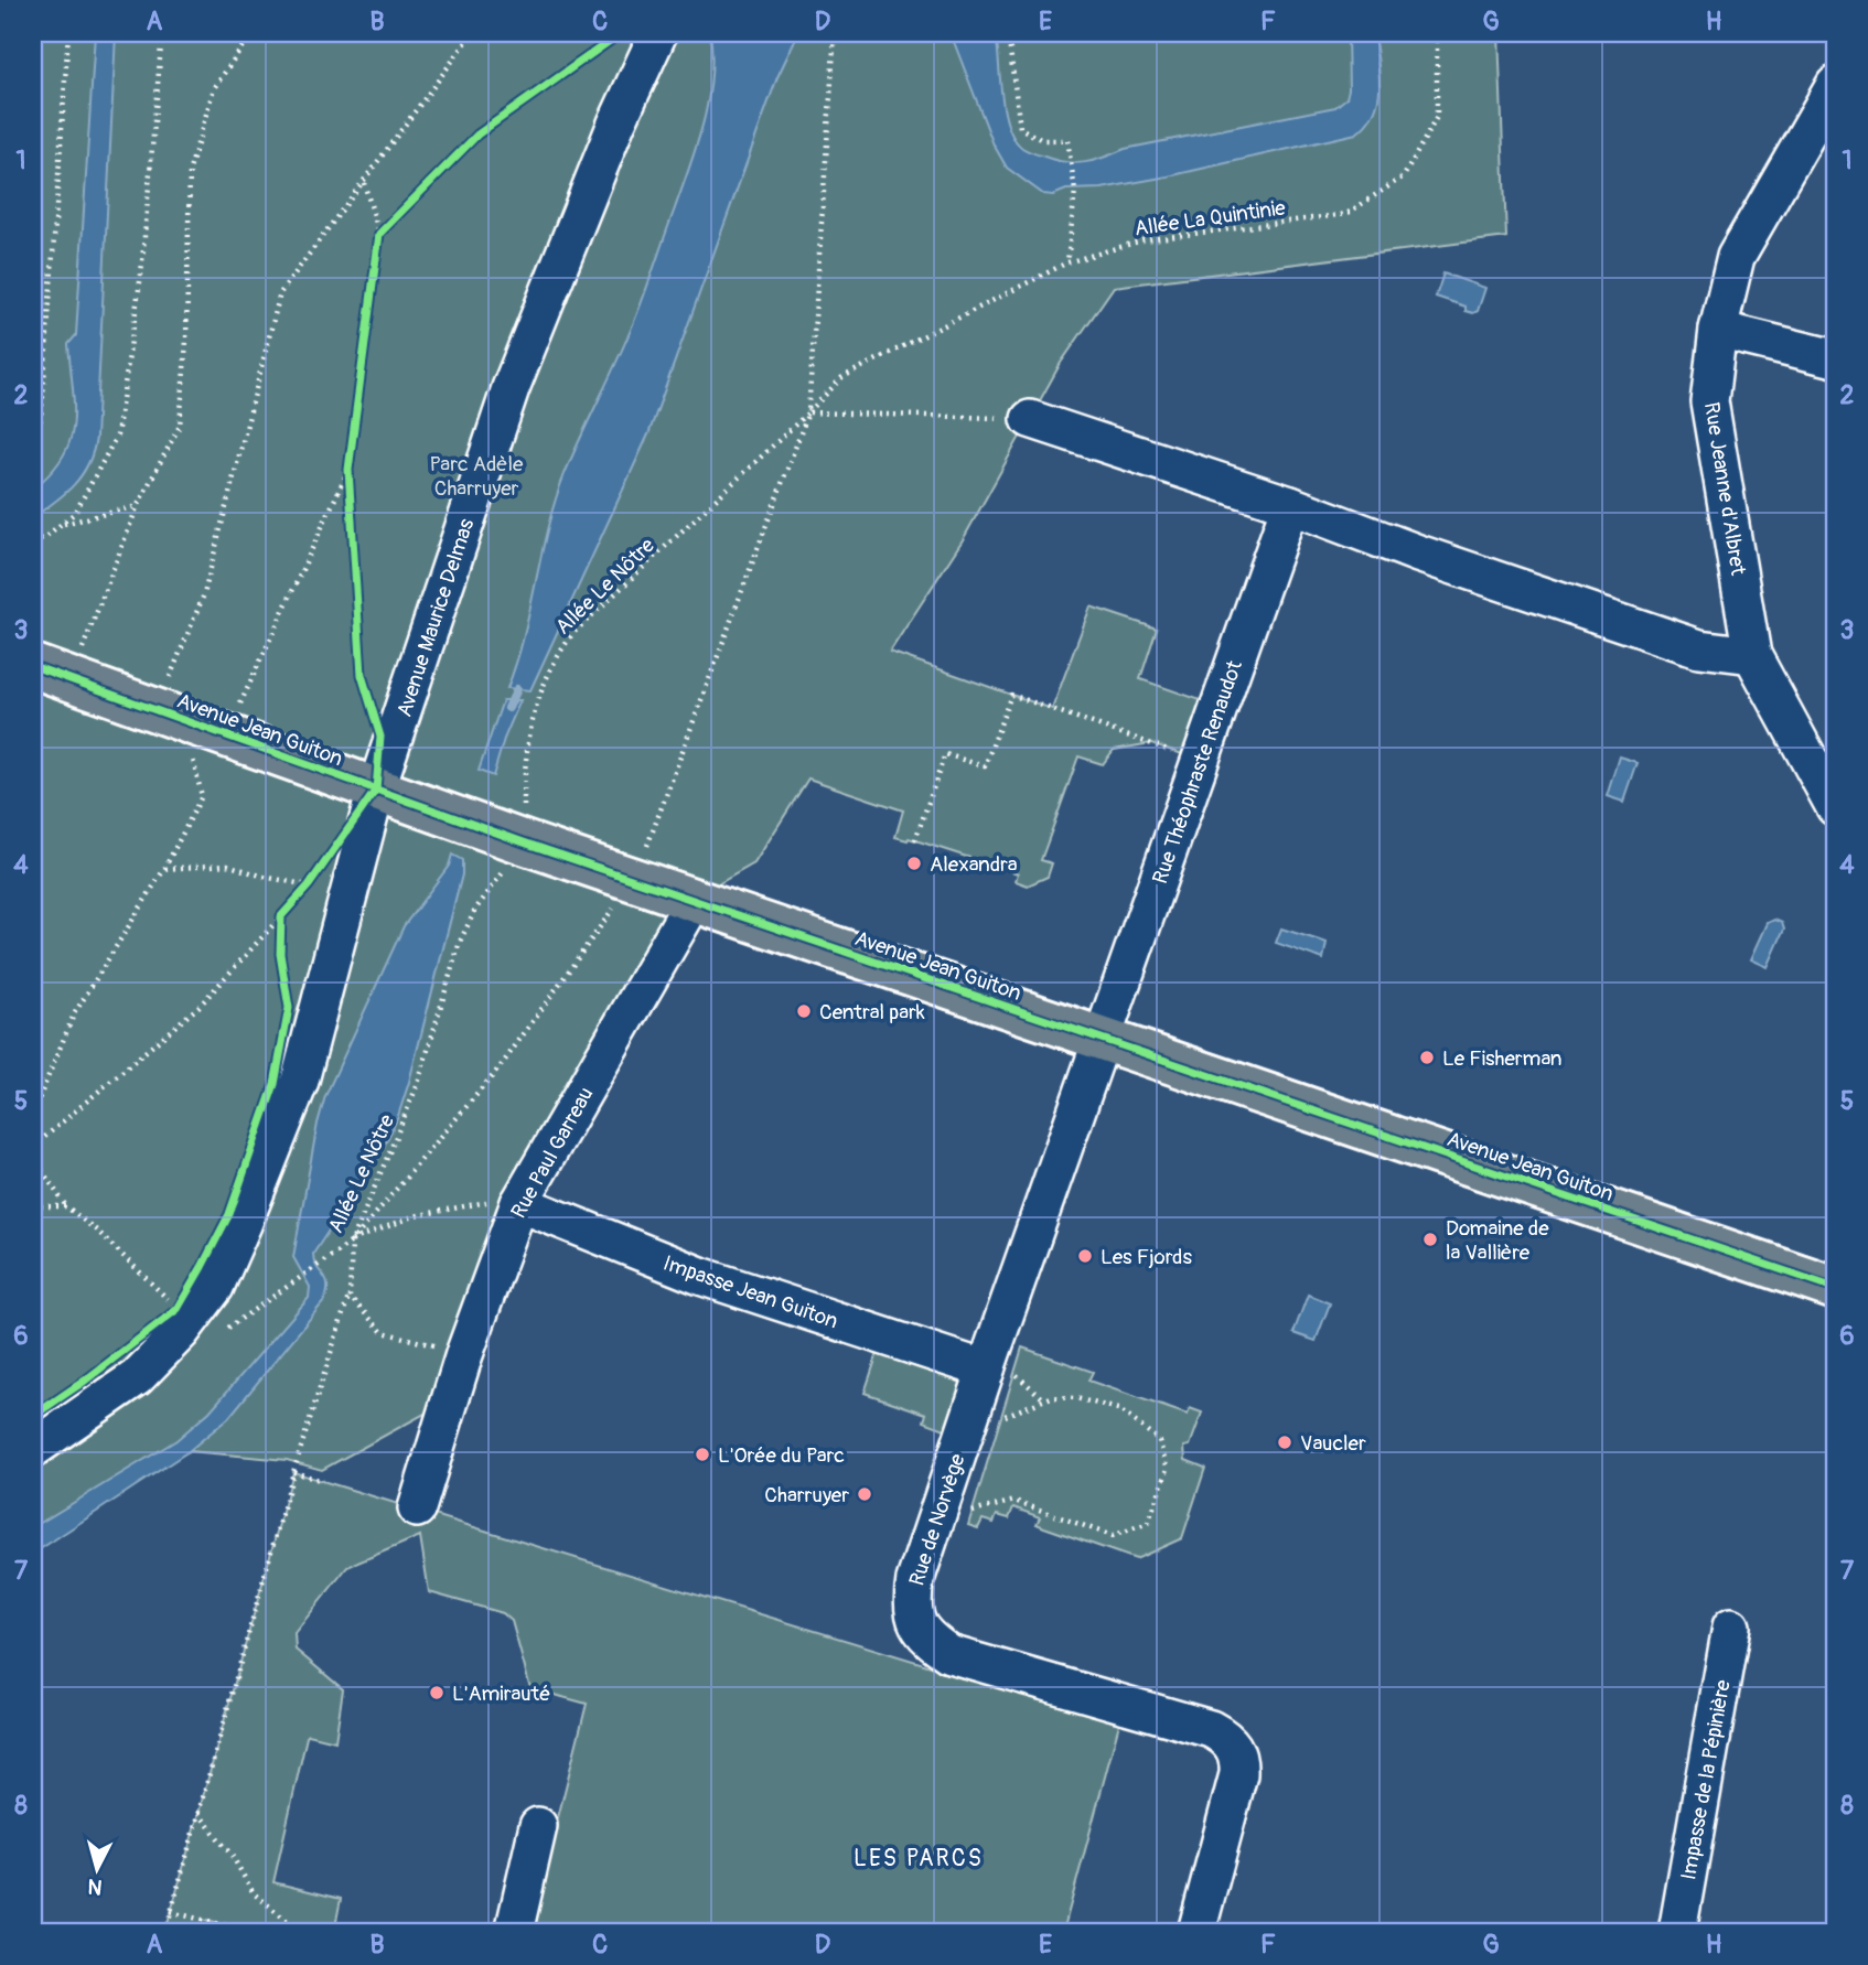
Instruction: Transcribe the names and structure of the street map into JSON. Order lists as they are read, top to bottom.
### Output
{
  "streets": {
    "main road": ["Avenue Jean Guiton"],
    "street": [
      "Rue Jeanne d'Albret",
      "Avenue Maurice Delmas",
      "Rue Théophraste Renaudot",
      "Rue Paul Garreau",
      "Impasse Jean Guiton",
      "Rue de Norvège",
      "Impasse de la Pépinière"
    ],
    "path": ["Allée La Quintinie", "Allée Le Nôtre"]
  },
  "crossings": [
    ["Allée La Quintinie", "Allée Le Nôtre"],
    ["Allée Le Nôtre", "Avenue Maurice Delmas"],
    ["Allée Le Nôtre", "Avenue Jean Guiton"],
    ["Avenue Maurice Delmas", "Avenue Jean Guiton"],
    ["Avenue Jean Guiton", "Rue Théophraste Renaudot"],
    ["Avenue Jean Guiton", "Rue Paul Garreau"],
    ["Avenue Jean Guiton", "Rue de Norvège"],
    ["Rue Théophraste Renaudot", "Rue de Norvège"],
    ["Rue Paul Garreau", "Impasse Jean Guiton"],
    ["Impasse Jean Guiton", "Rue de Norvège"]
  ],
  "districts": ["LES PARCS"],
  "parks": ["Parc Adèle Charruyer"],
  "places": [
    "Alexandra",
    "Central park",
    "Le Fisherman",
    "Domaine de la Vallière",
    "Les Fjords",
    "Vaucler",
    "L'Orée du Parc",
    "Charruyer",
    "L'Amirauté"
  ],
  "north": "bottom",
  "grid": {
    "columns": [
      "A",
      "B",
      "C",
      "D",
      "E",
      "F",
      "G",
      "H"
    ],
    "rows": [
      "1",
      "2",
      "3",
      "4",
      "5",
      "6",
      "7",
      "8"
    ]
  }
}
